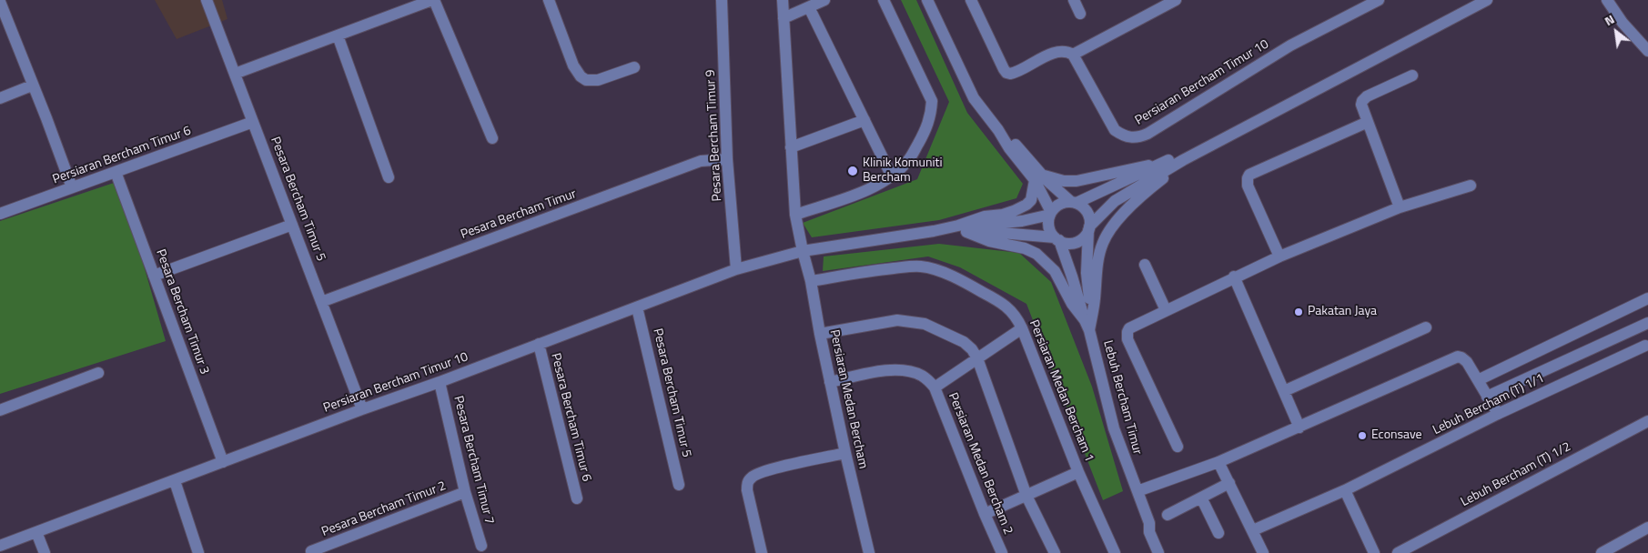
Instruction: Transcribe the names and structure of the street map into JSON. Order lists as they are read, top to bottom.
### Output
{
  "streets": {
    "street": [
      "Persiaran Bercham Timur 10",
      "Pesara Bercham Timur 9",
      "Persiaran Bercham Timur 6",
      "Pesara Bercham Timur 5",
      "Pesara Bercham Timur",
      "Pesara Bercham Timur 3",
      "Persiaran Medan Bercham 1",
      "Lebuh Bercham Timur",
      "Persiaran Medan Bercham",
      "Lebuh Bercham (T) 1/1",
      "Pesara Bercham Timur 6",
      "Pesara Bercham Timur 7",
      "Persiaran Medan Bercham 2",
      "Lebuh Bercham (T) 1/2",
      "Pesara Bercham Timur 2"
    ]
  },
  "crossings": [
    ["Persiaran Bercham Timur 10", "Pesara Bercham Timur 9"],
    ["Persiaran Bercham Timur 10", "Pesara Bercham Timur 5"],
    ["Persiaran Bercham Timur 10", "Pesara Bercham Timur 3"],
    ["Persiaran Bercham Timur 10", "Persiaran Medan Bercham"],
    ["Persiaran Bercham Timur 10", "Pesara Bercham Timur 6"],
    ["Persiaran Bercham Timur 10", "Pesara Bercham Timur 7"],
    ["Pesara Bercham Timur 9", "Pesara Bercham Timur"],
    ["Persiaran Bercham Timur 6", "Pesara Bercham Timur 5"],
    ["Persiaran Bercham Timur 6", "Pesara Bercham Timur 3"],
    ["Pesara Bercham Timur 5", "Pesara Bercham Timur"],
    ["Persiaran Medan Bercham 1", "Persiaran Medan Bercham"],
    ["Persiaran Medan Bercham", "Persiaran Medan Bercham 2"],
    ["Pesara Bercham Timur 7", "Pesara Bercham Timur 2"]
  ],
  "places": ["Klinik Komuniti Bercham", "Pakatan Jaya", "Econsave"],
  "north": "top left"
}
